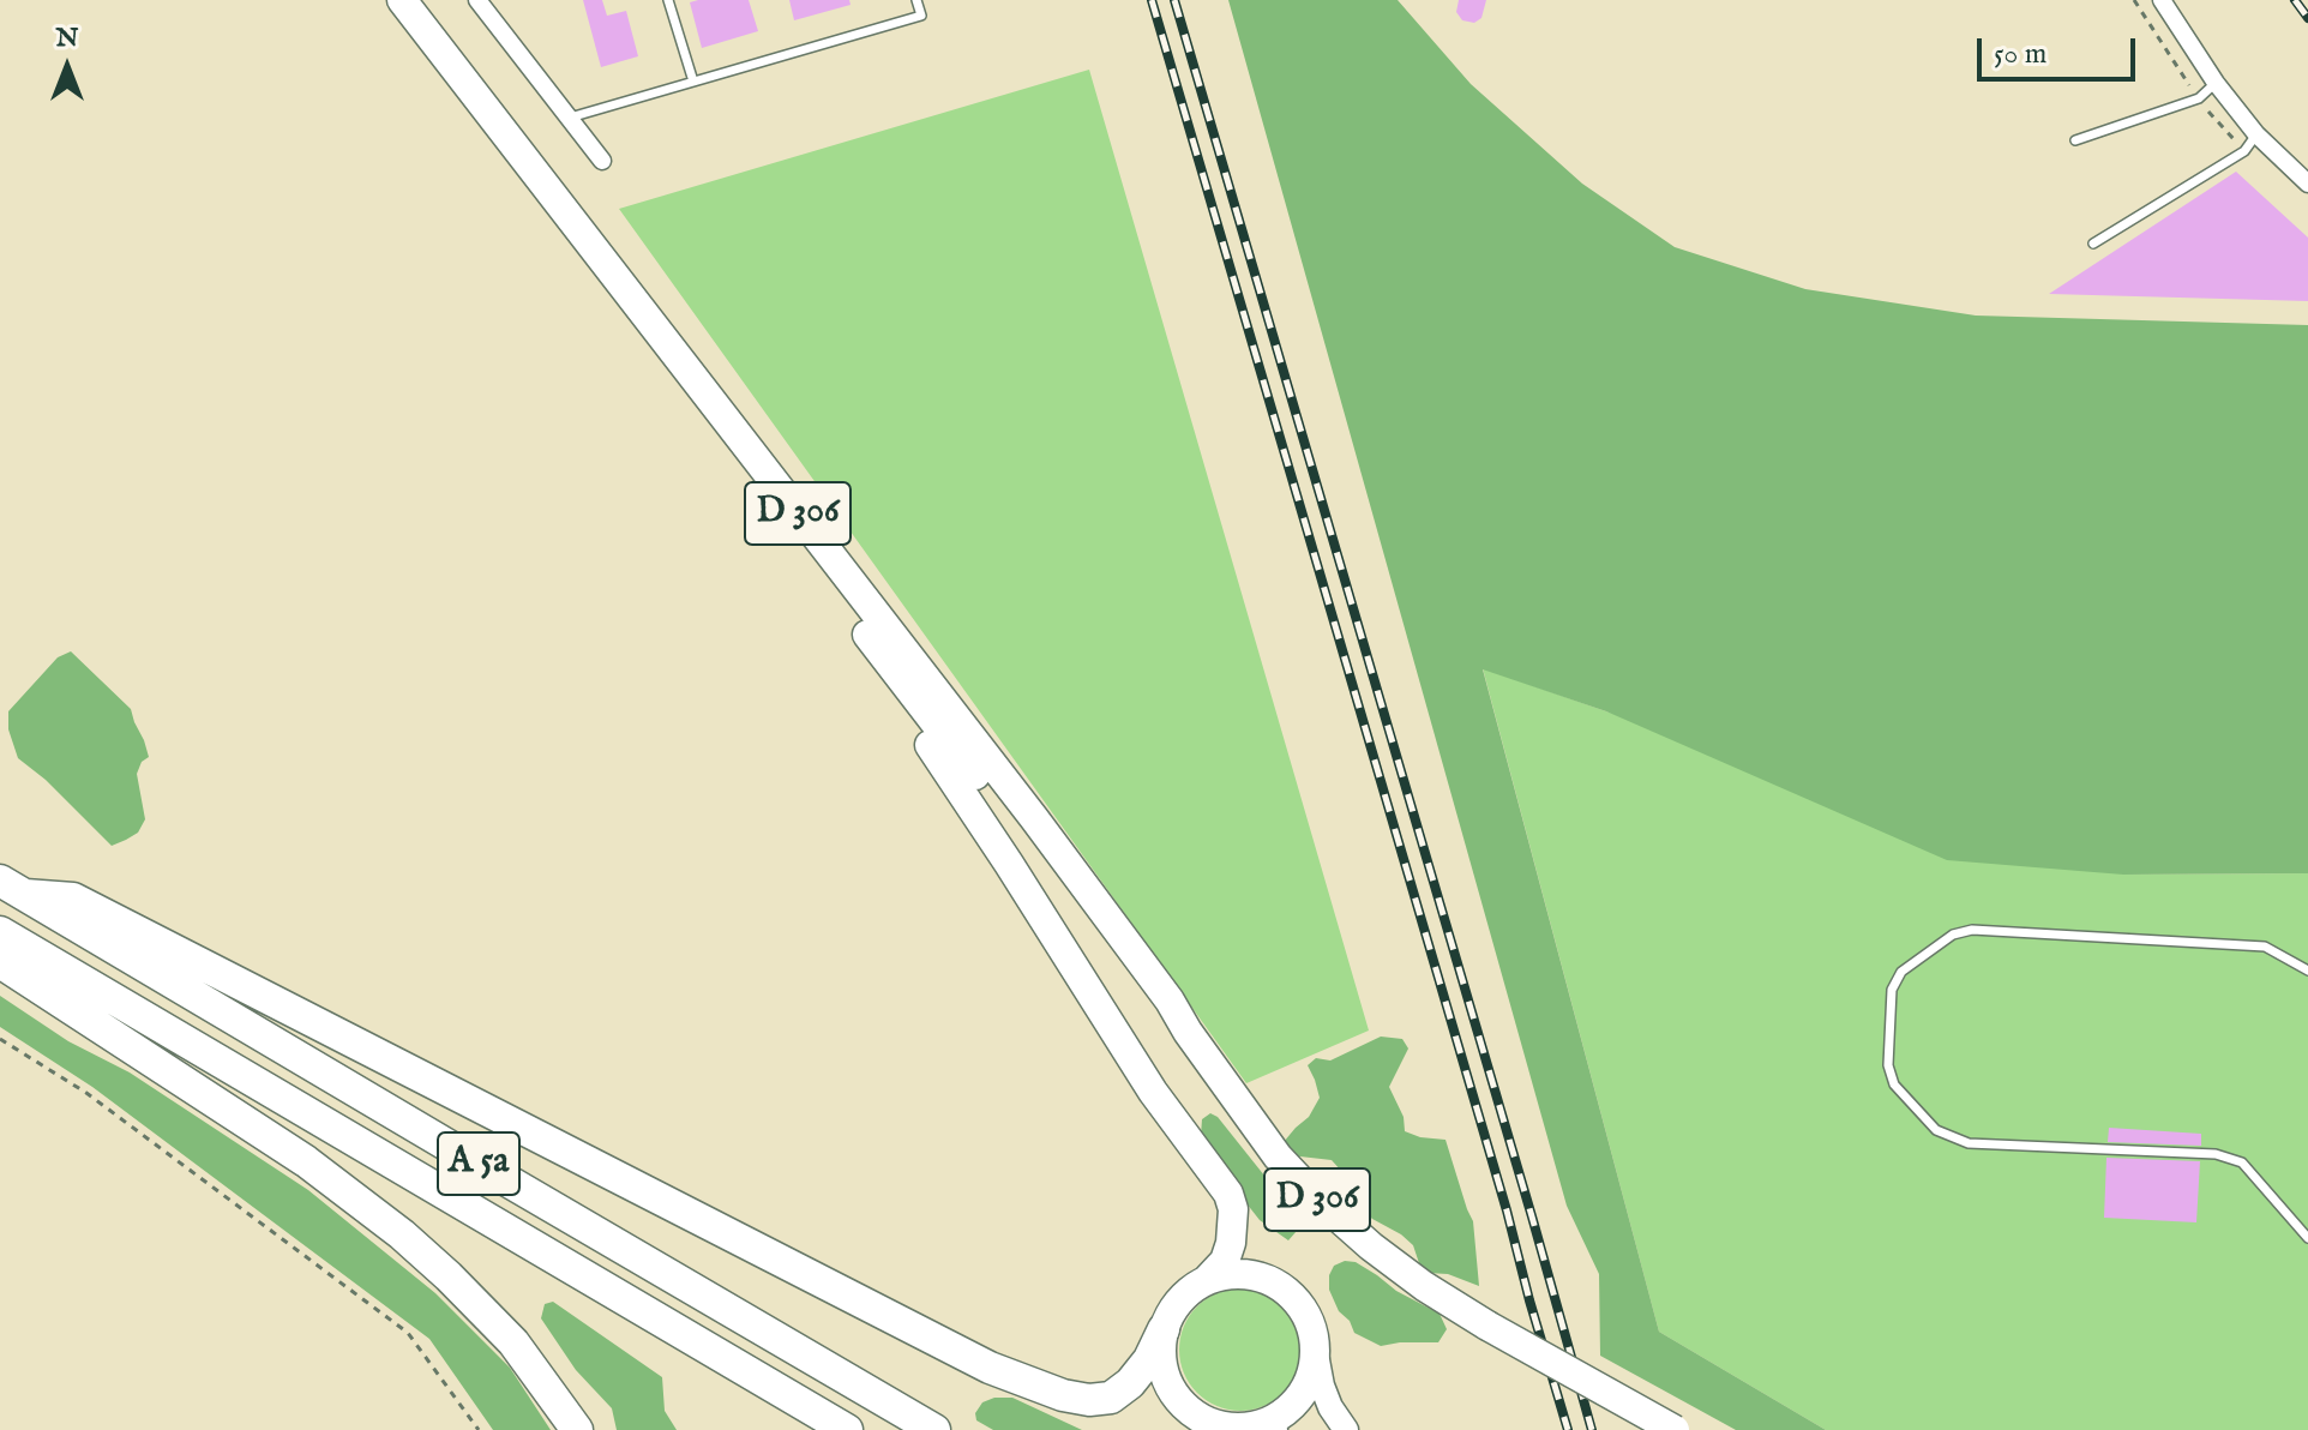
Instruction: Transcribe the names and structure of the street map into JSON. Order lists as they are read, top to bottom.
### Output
{
  "streets": {
    "highway": ["A 5a"],
    "main road": ["D 306"]
  },
  "scale_bar": "50 m",
  "north": "top"
}
